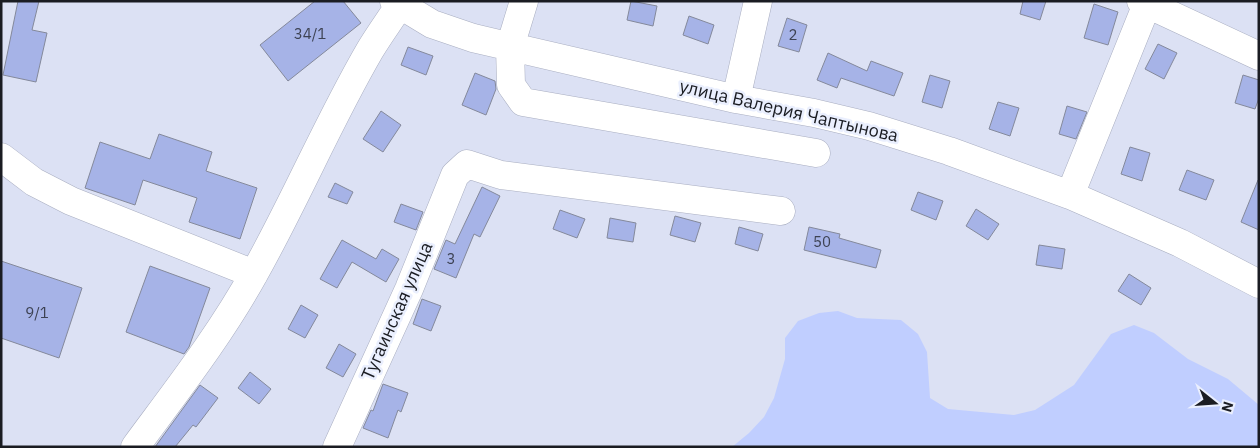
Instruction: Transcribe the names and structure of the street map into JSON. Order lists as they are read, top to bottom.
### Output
{
  "streets": {
    "street": ["улица Валерия Чаптынова", "Тугаинская улица"]
  },
  "house_numbers": [
    "34/1",
    "2",
    "50",
    "3",
    "9/1"
  ],
  "north": "right"
}
